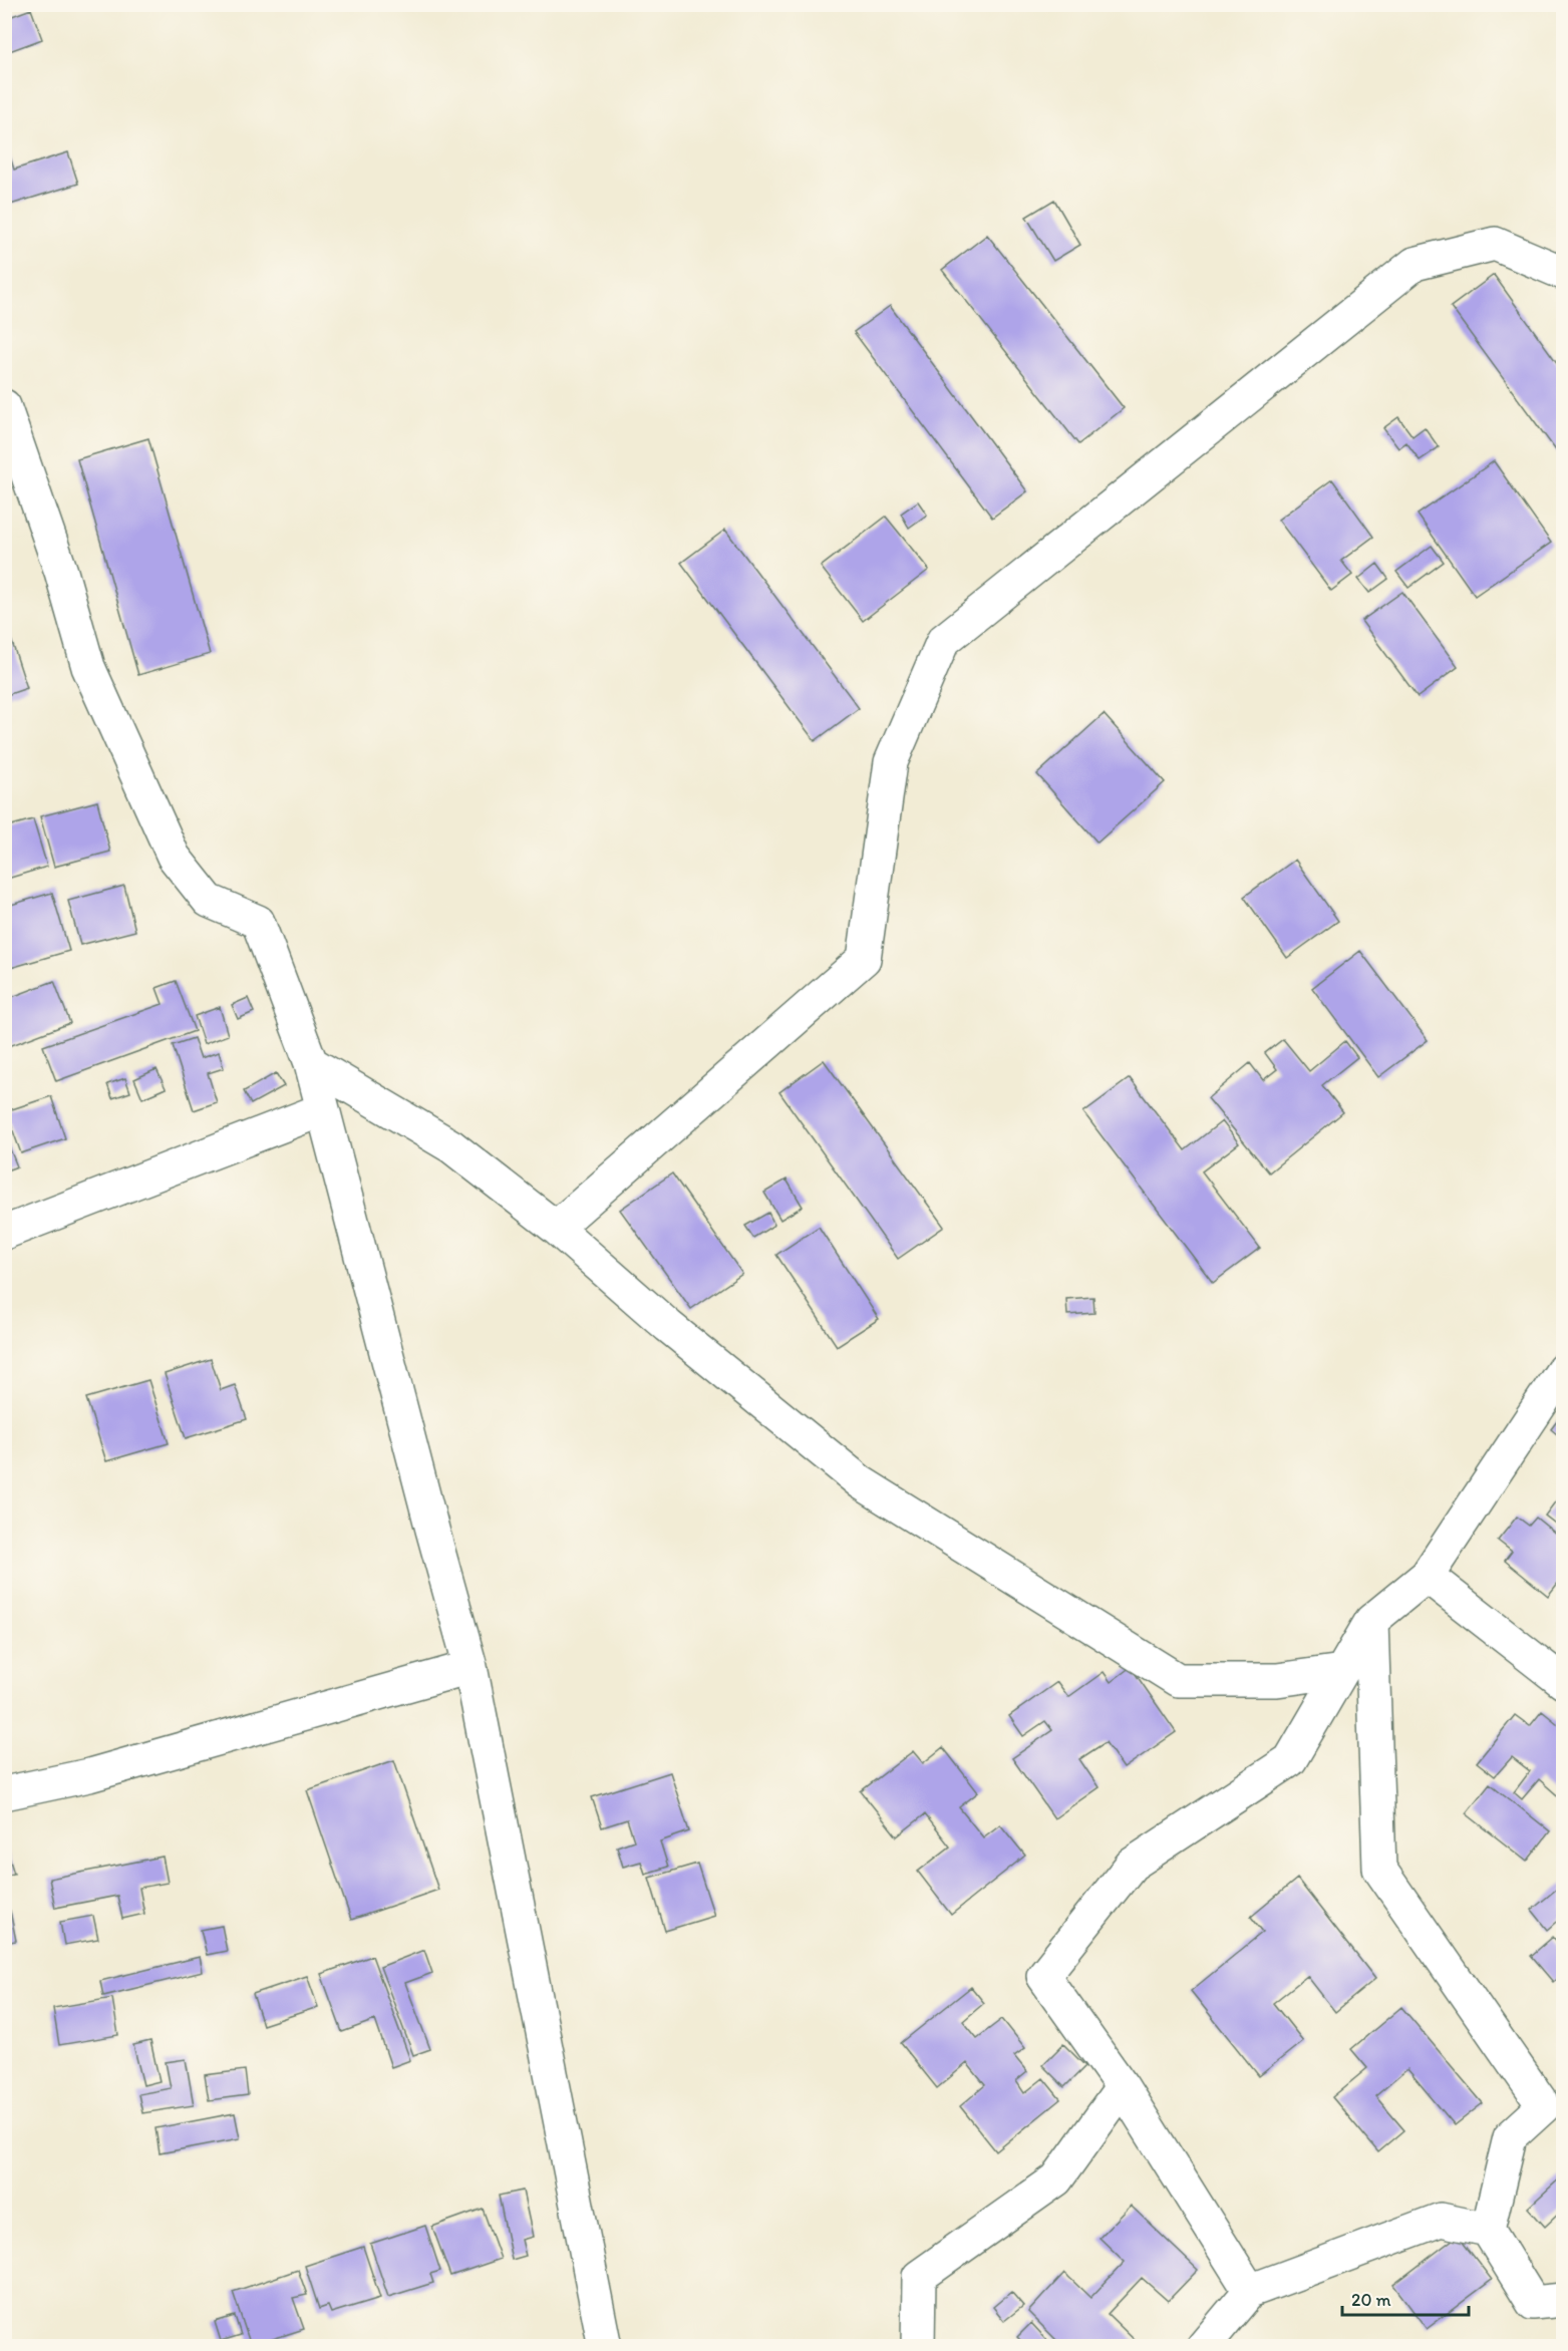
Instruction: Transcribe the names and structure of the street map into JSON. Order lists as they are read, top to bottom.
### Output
{
  "scale_bar": "20 m"
}
